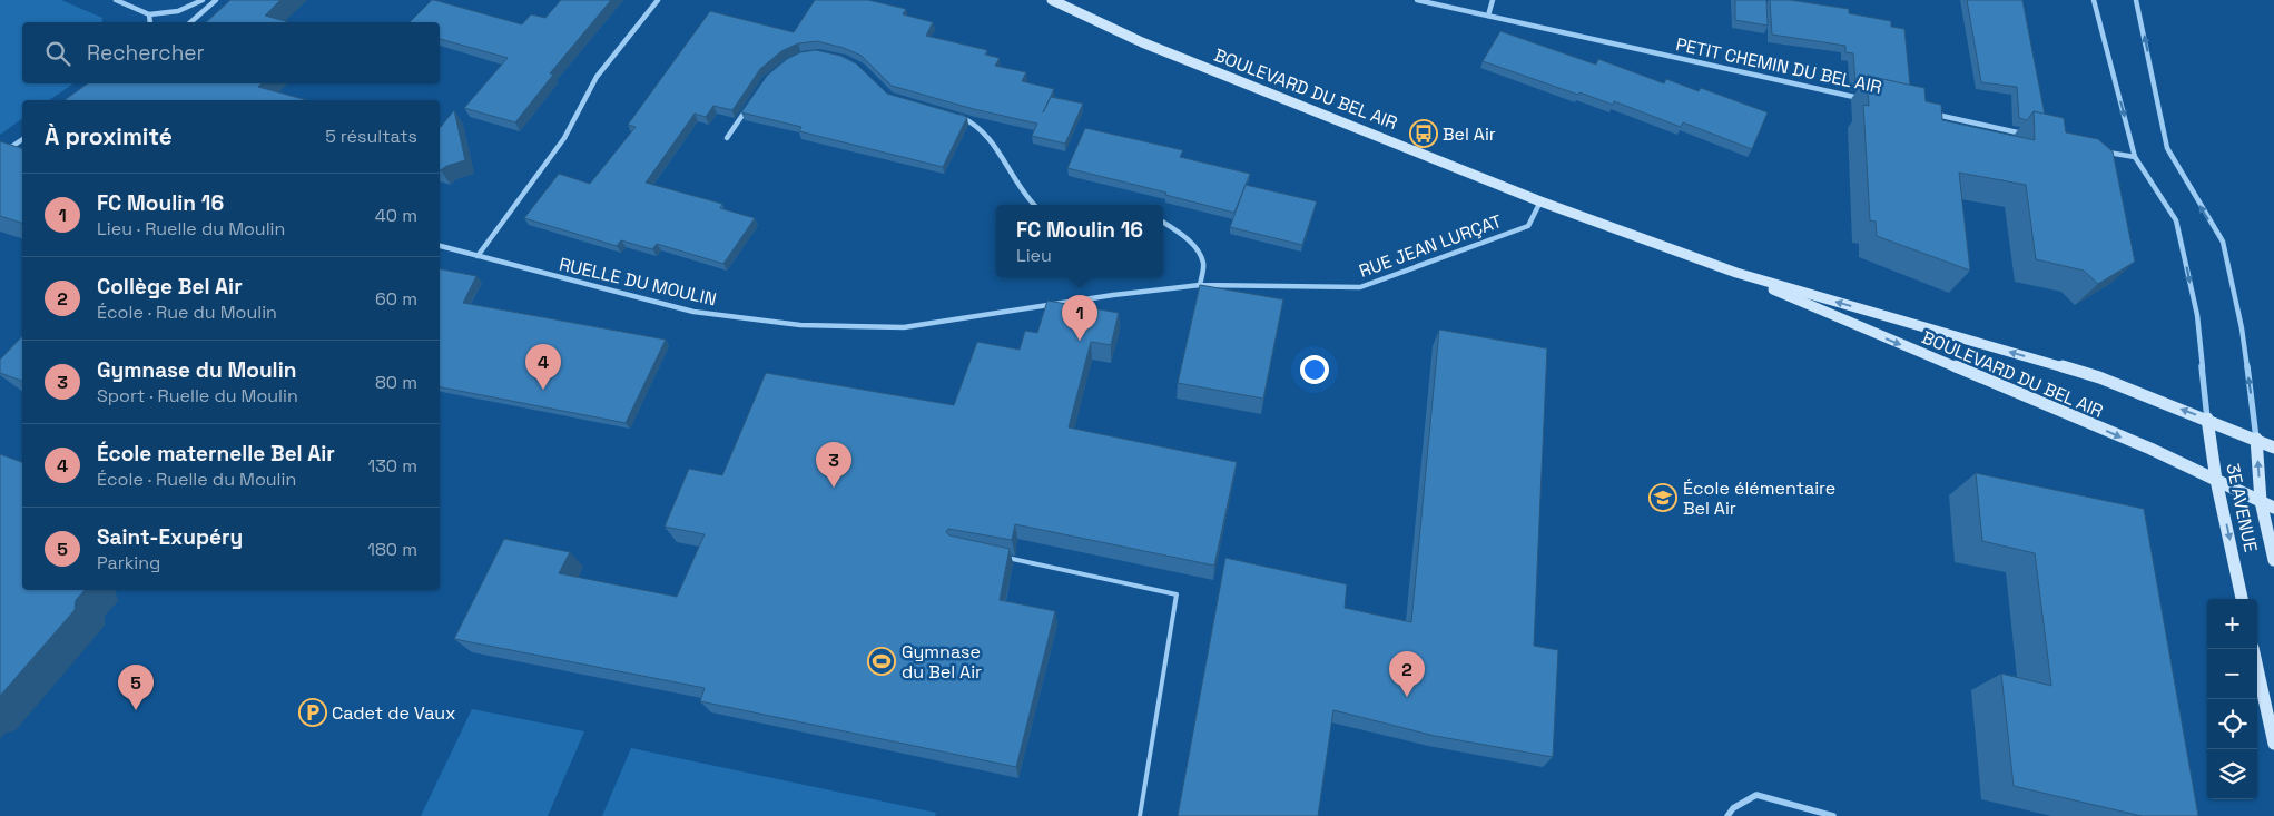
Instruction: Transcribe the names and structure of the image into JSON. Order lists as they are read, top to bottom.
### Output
{
  "streets": {
    "main road": ["BOULEVARD DU BEL AIR", "3E AVENUE"],
    "street": ["PETIT CHEMIN DU BEL AIR", "RUE JEAN LURÇAT", "RUELLE DU MOULIN"]
  },
  "crossings": [
    ["BOULEVARD DU BEL AIR", "RUE JEAN LURÇAT"],
    ["BOULEVARD DU BEL AIR", "3E AVENUE"],
    ["RUE JEAN LURÇAT", "RUELLE DU MOULIN"]
  ],
  "places": {
    "bus stop": ["Bel Air"],
    "school or university": ["École élémentaire Bel Air"],
    "sports": ["Gymnase du Bel Air"],
    "parking": ["Cadet de Vaux"]
  },
  "page": {
    "search": "Rechercher",
    "heading": ["À proximité", "5 résultats"],
    "list": [
      {
        "mark": "1",
        "name": "FC Moulin 16",
        "note": "Lieu · Ruelle du Moulin",
        "value": "40 m"
      },
      {
        "mark": "2",
        "name": "Collège Bel Air",
        "note": "École · Rue du Moulin",
        "value": "60 m"
      },
      {
        "mark": "3",
        "name": "Gymnase du Moulin",
        "note": "Sport · Ruelle du Moulin",
        "value": "80 m"
      },
      {
        "mark": "4",
        "name": "École maternelle Bel Air",
        "note": "École · Ruelle du Moulin",
        "value": "130 m"
      },
      {
        "mark": "5",
        "name": "Saint-Exupéry",
        "note": "Parking",
        "value": "180 m"
      }
    ],
    "popup": ["FC Moulin 16", "Lieu"],
    "pins": [
      "1",
      "4",
      "3",
      "2",
      "5"
    ],
    "map_buttons": ["+", "−"]
  }
}
